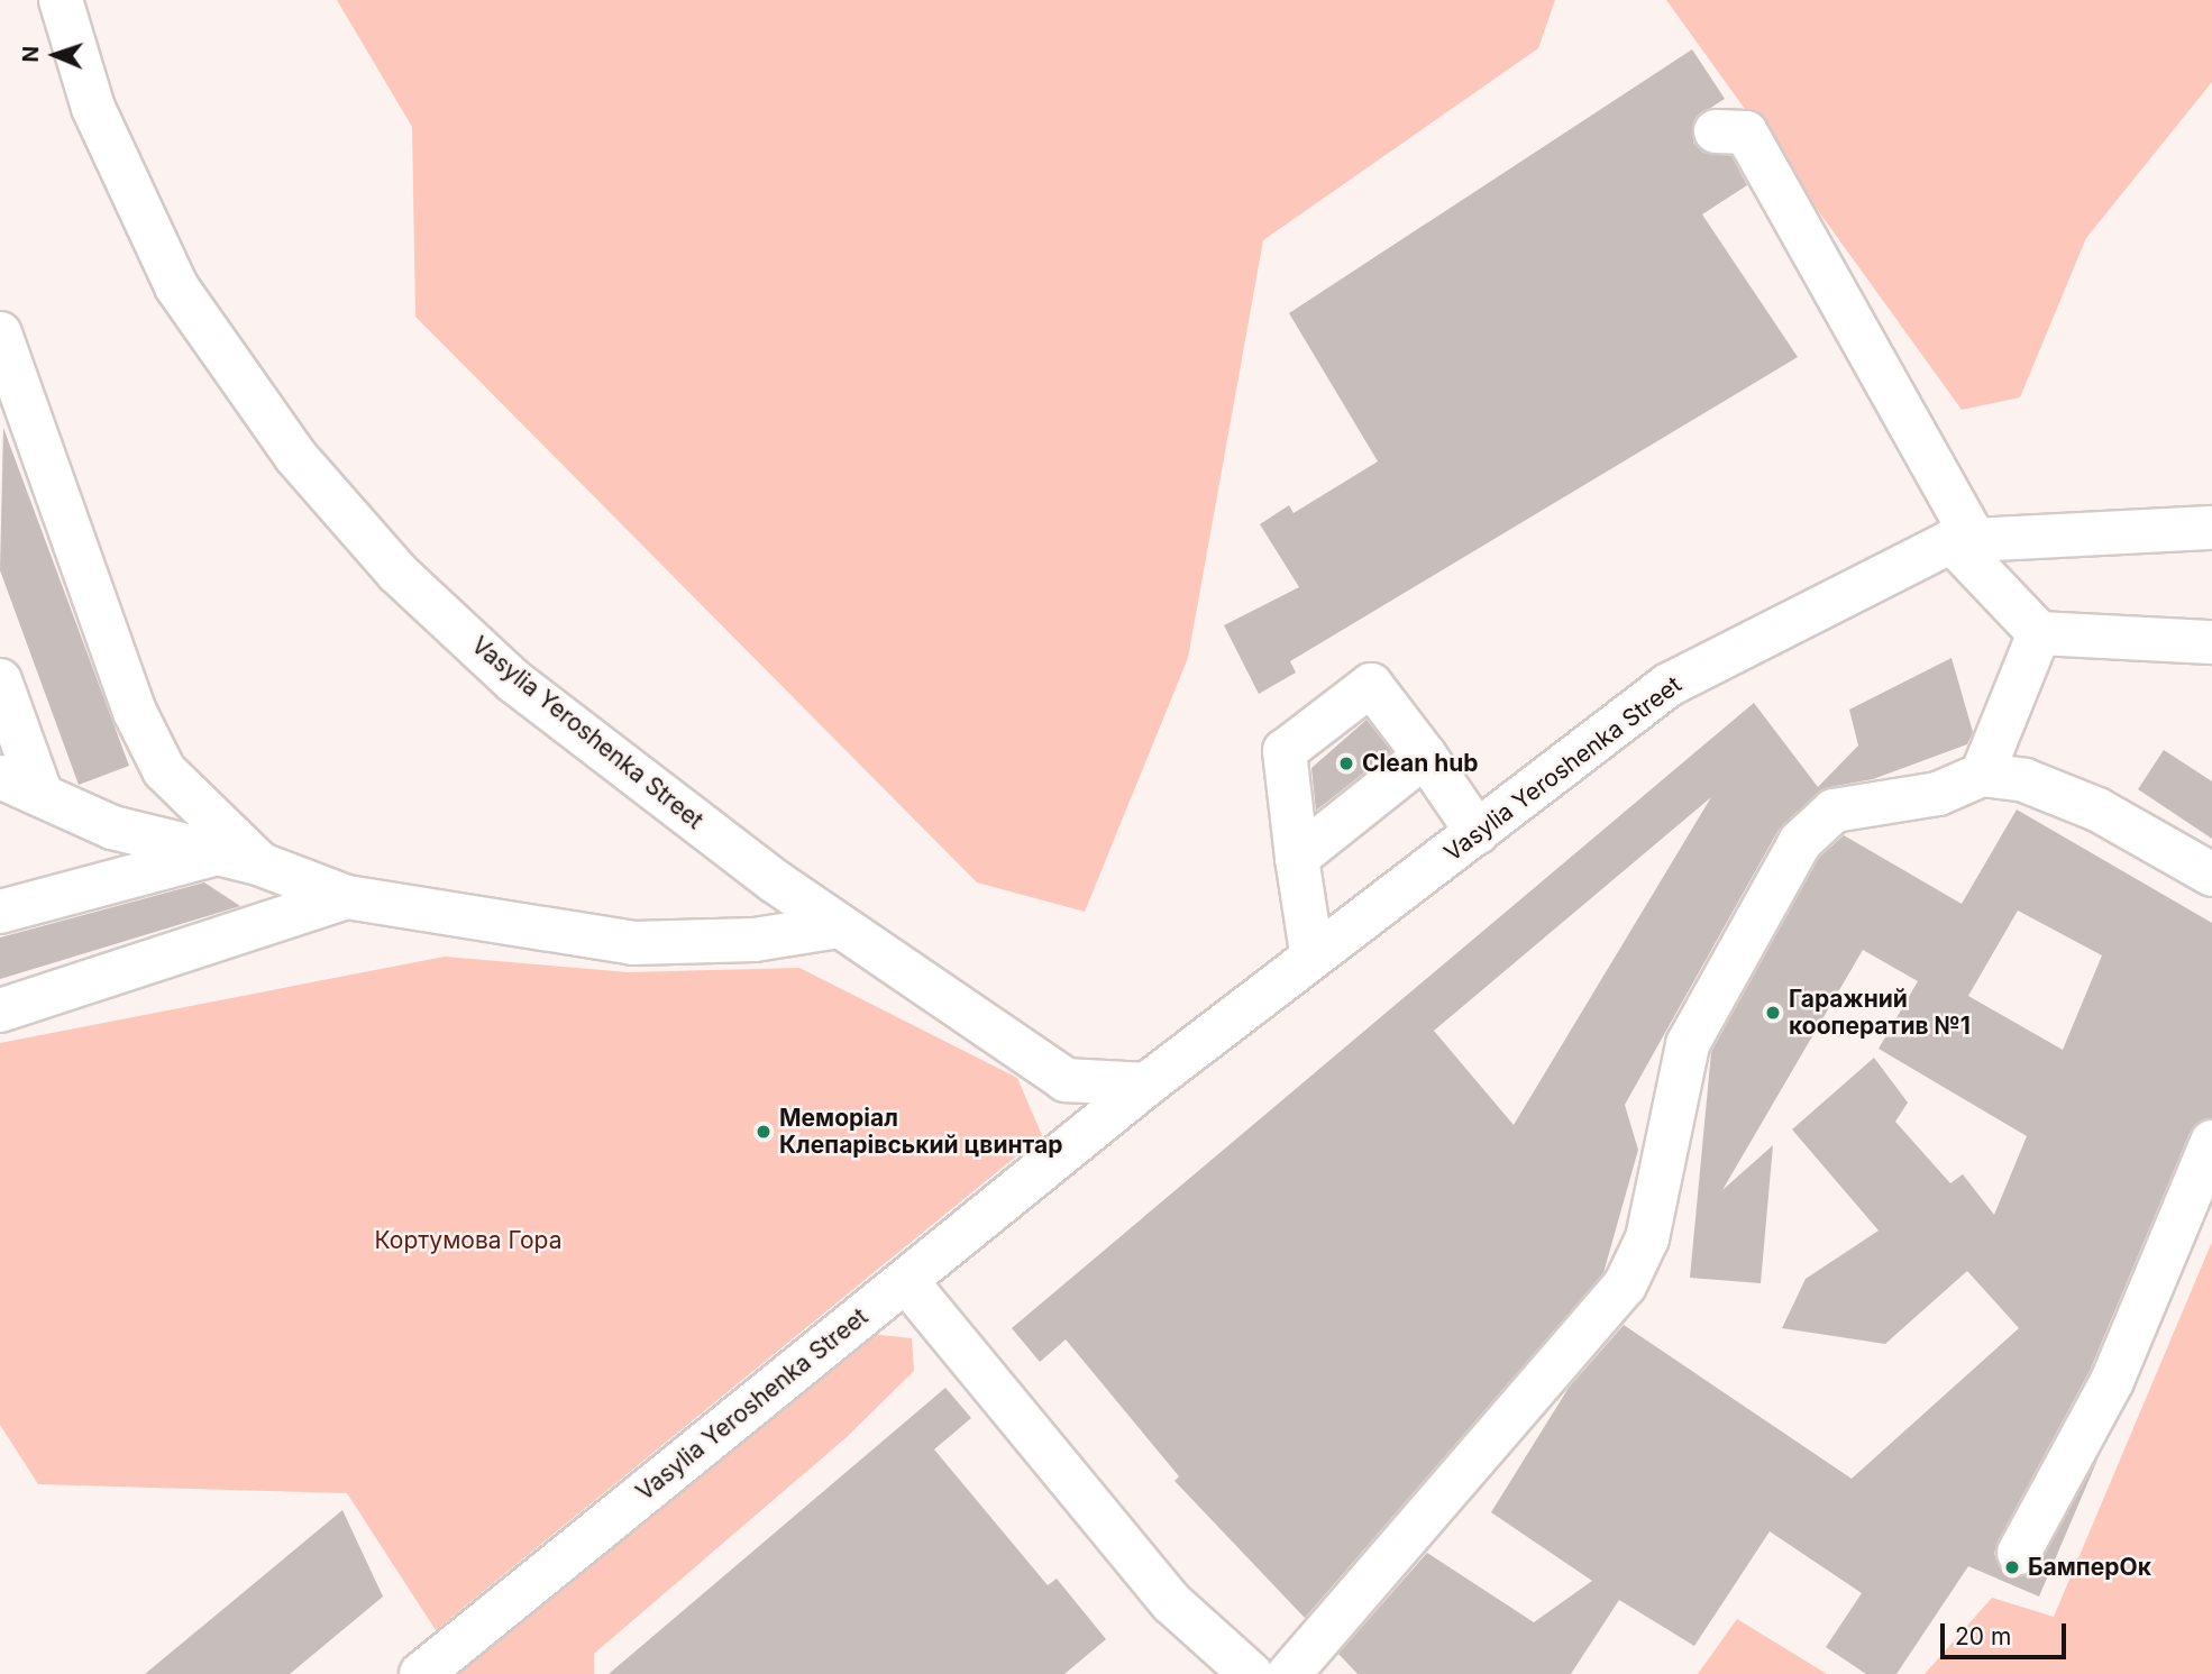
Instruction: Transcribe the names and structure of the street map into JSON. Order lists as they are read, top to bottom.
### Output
{
  "streets": {
    "main road": ["Vasylia Yeroshenka Street"]
  },
  "parks": ["Кортумова Гора"],
  "places": [
    "Clean hub",
    "Гаражний кооператив №1",
    "Меморіал Клепарівський цвинтар",
    "БамперОк"
  ],
  "scale_bar": "20 m",
  "north": "left"
}
